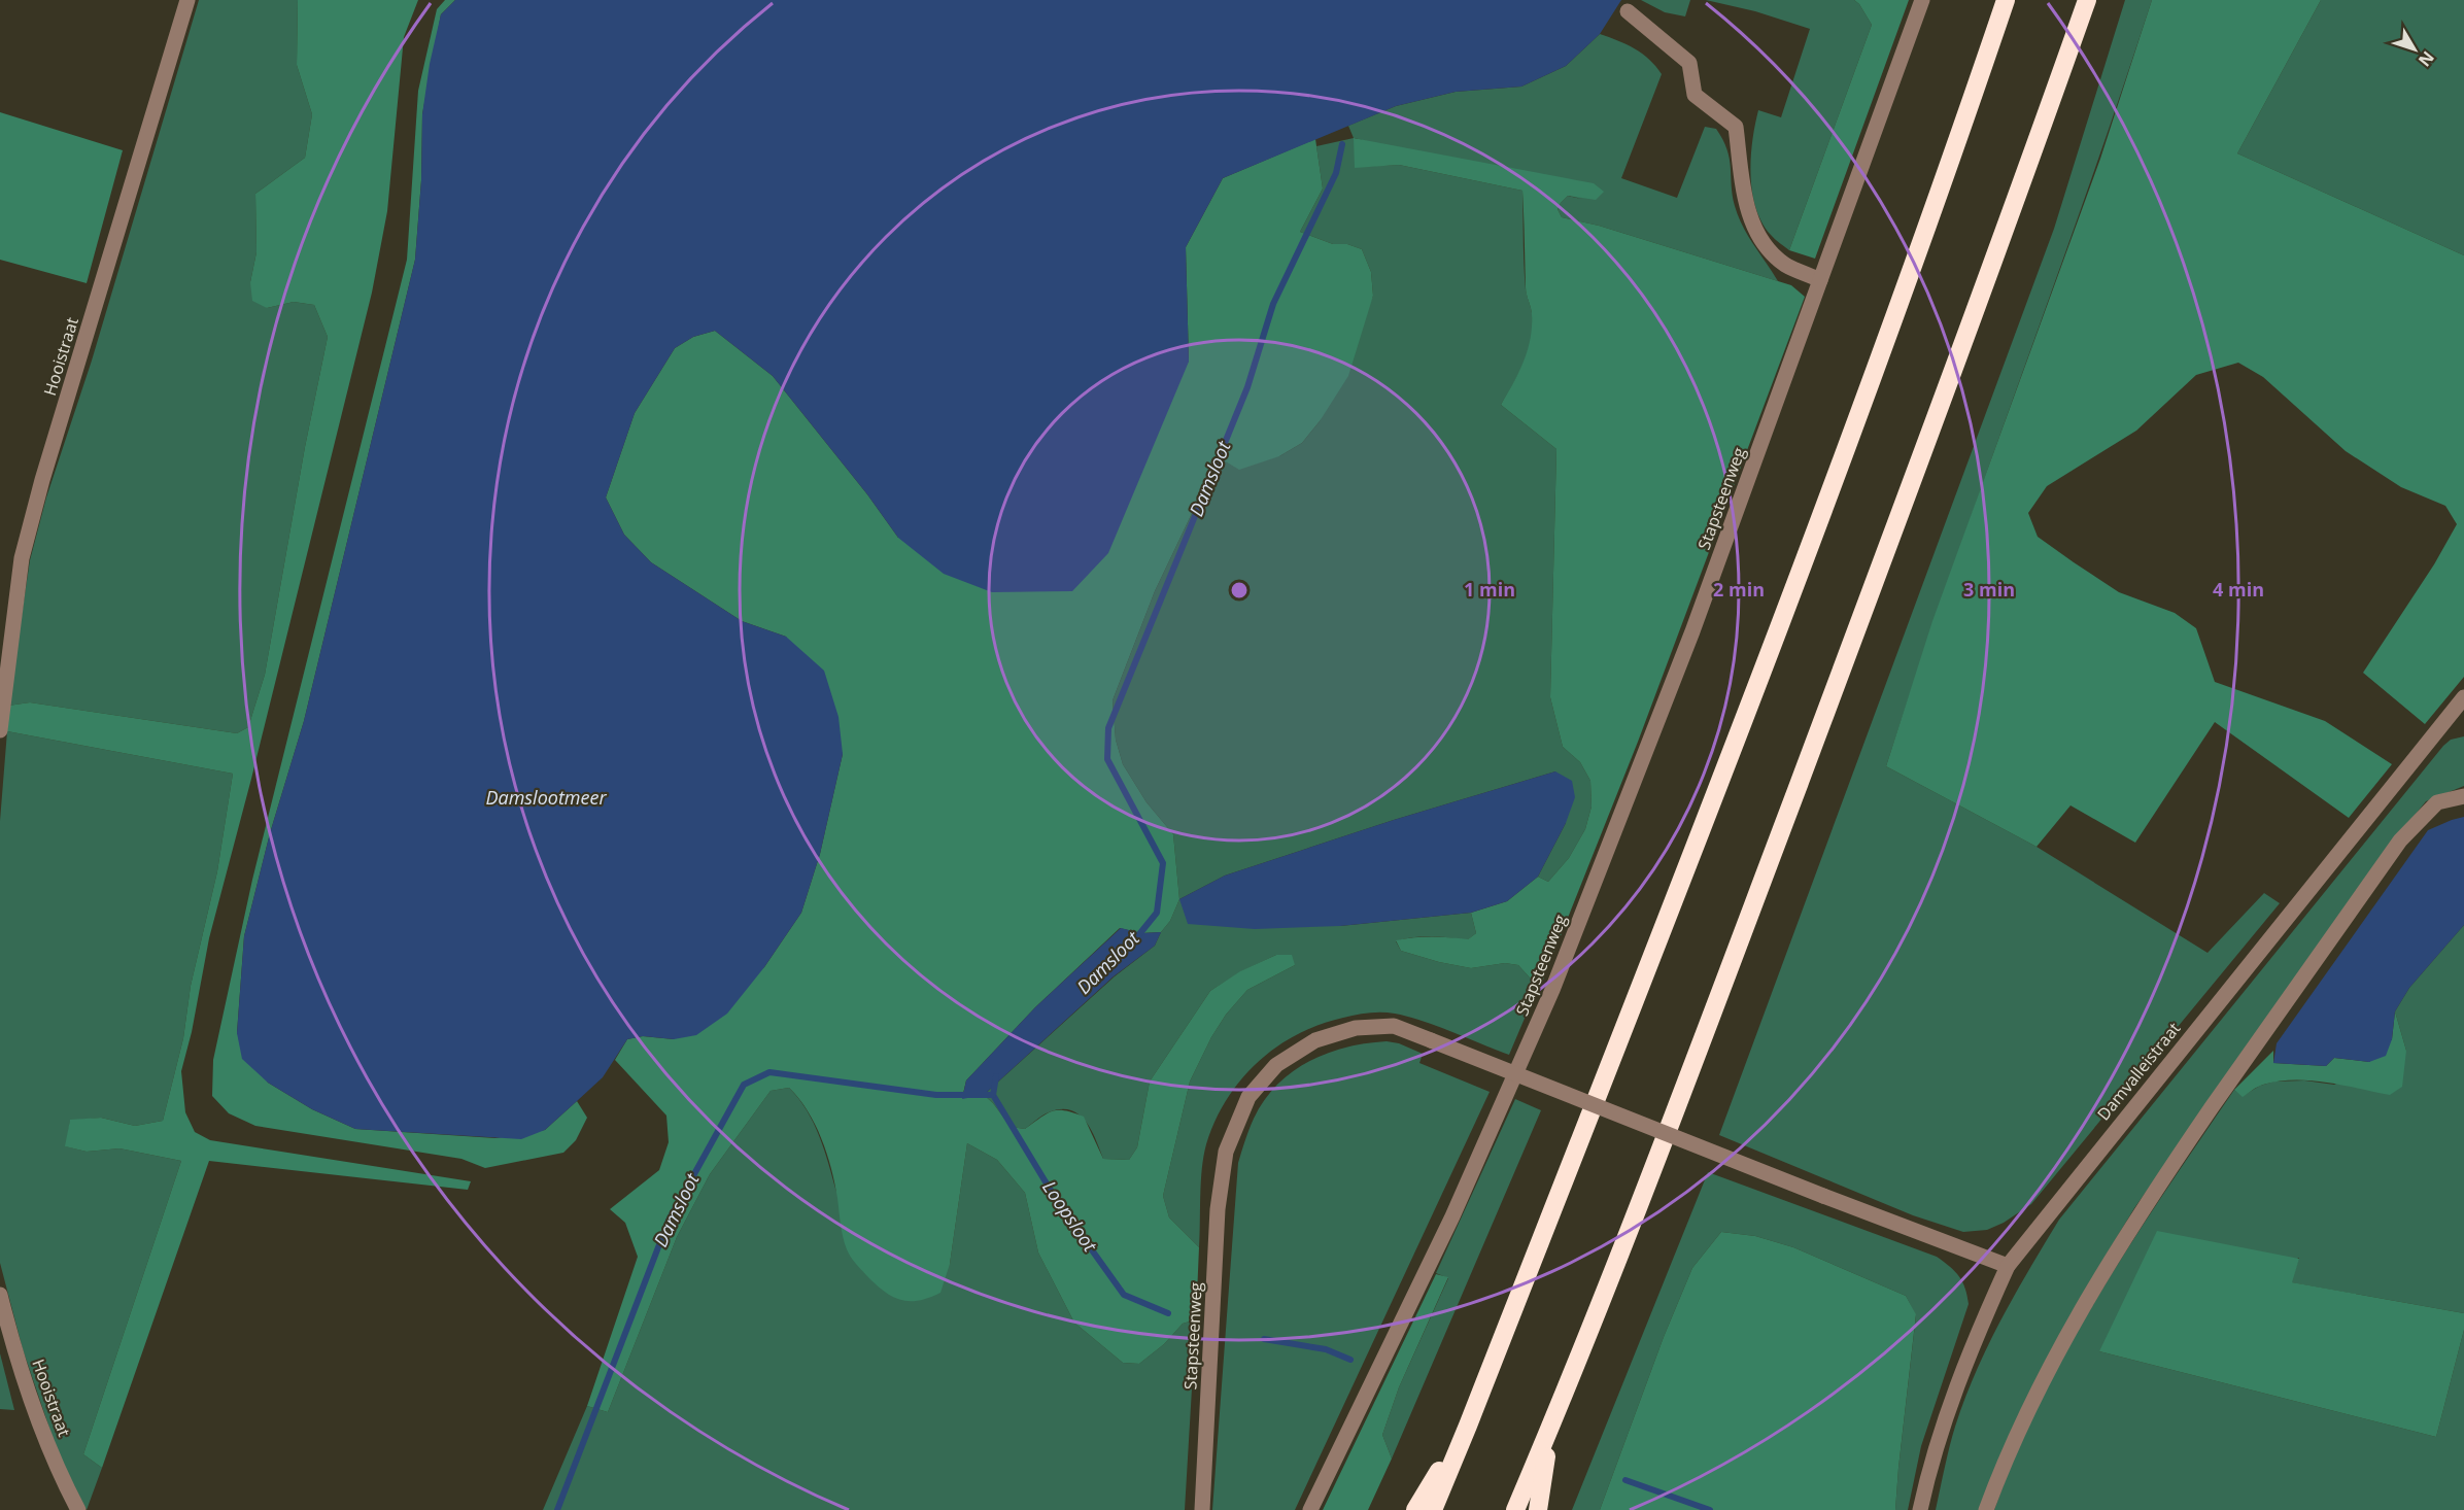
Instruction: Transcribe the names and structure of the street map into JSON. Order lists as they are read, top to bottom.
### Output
{
  "streets": {
    "street": ["Hooistraat", "Stapsteenweg", "Damvalleistraat"]
  },
  "crossings": [
    ["Stapsteenweg", "Damvalleistraat"]
  ],
  "water": ["Damsloot", "Damslootmeer", "Loopsloot"],
  "north": "bottom right",
  "rings": [
    "1 min",
    "2 min",
    "3 min",
    "4 min"
  ]
}
